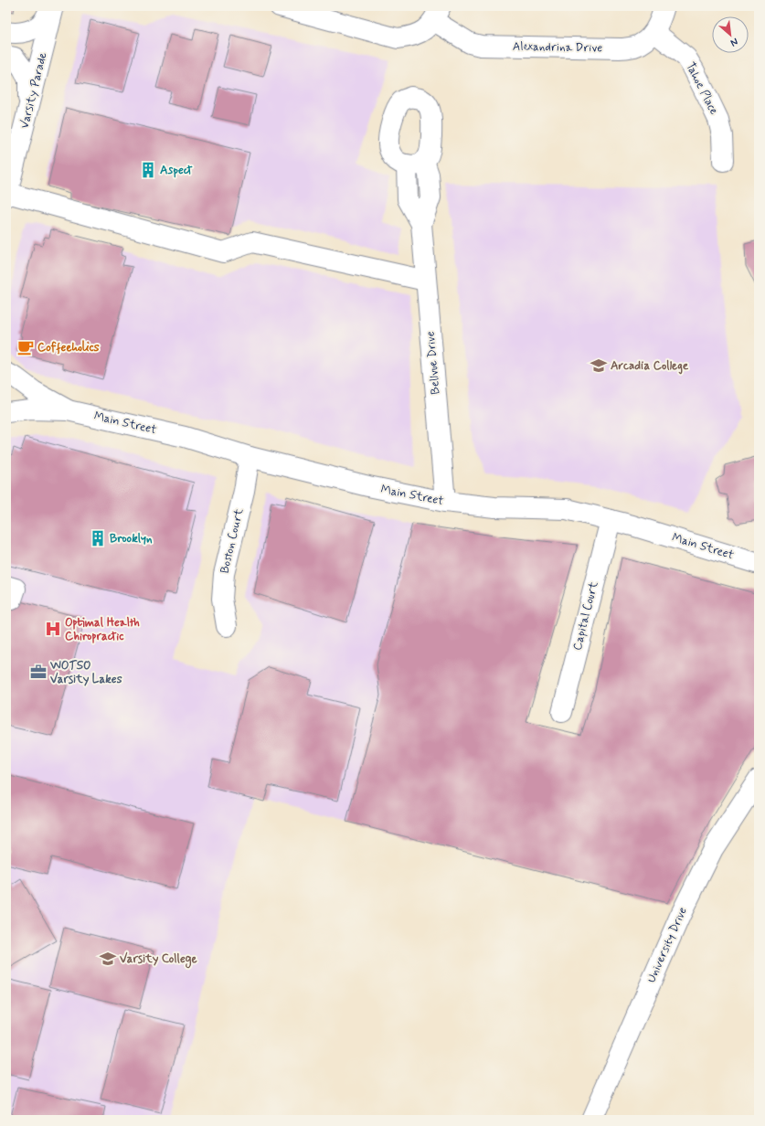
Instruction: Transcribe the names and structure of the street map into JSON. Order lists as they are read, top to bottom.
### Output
{
  "streets": {
    "street": [
      "Alexandrina Drive",
      "Tahoe Place",
      "Varsity Parade",
      "Bellvue Drive",
      "Main Street",
      "Boston Court",
      "Capital Court",
      "University Drive"
    ]
  },
  "crossings": [
    ["Alexandrina Drive", "Tahoe Place"],
    ["Bellvue Drive", "Main Street"],
    ["Main Street", "Boston Court"],
    ["Main Street", "Capital Court"]
  ],
  "places": {
    "building": ["Aspect", "Brooklyn"],
    "cafe": ["Coffeeholics"],
    "school or university": ["Arcadia College", "Varsity College"],
    "hospital": ["Optimal Health Chiropractic"],
    "office": ["WOTSO Varsity Lakes"]
  },
  "north": "bottom right"
}
